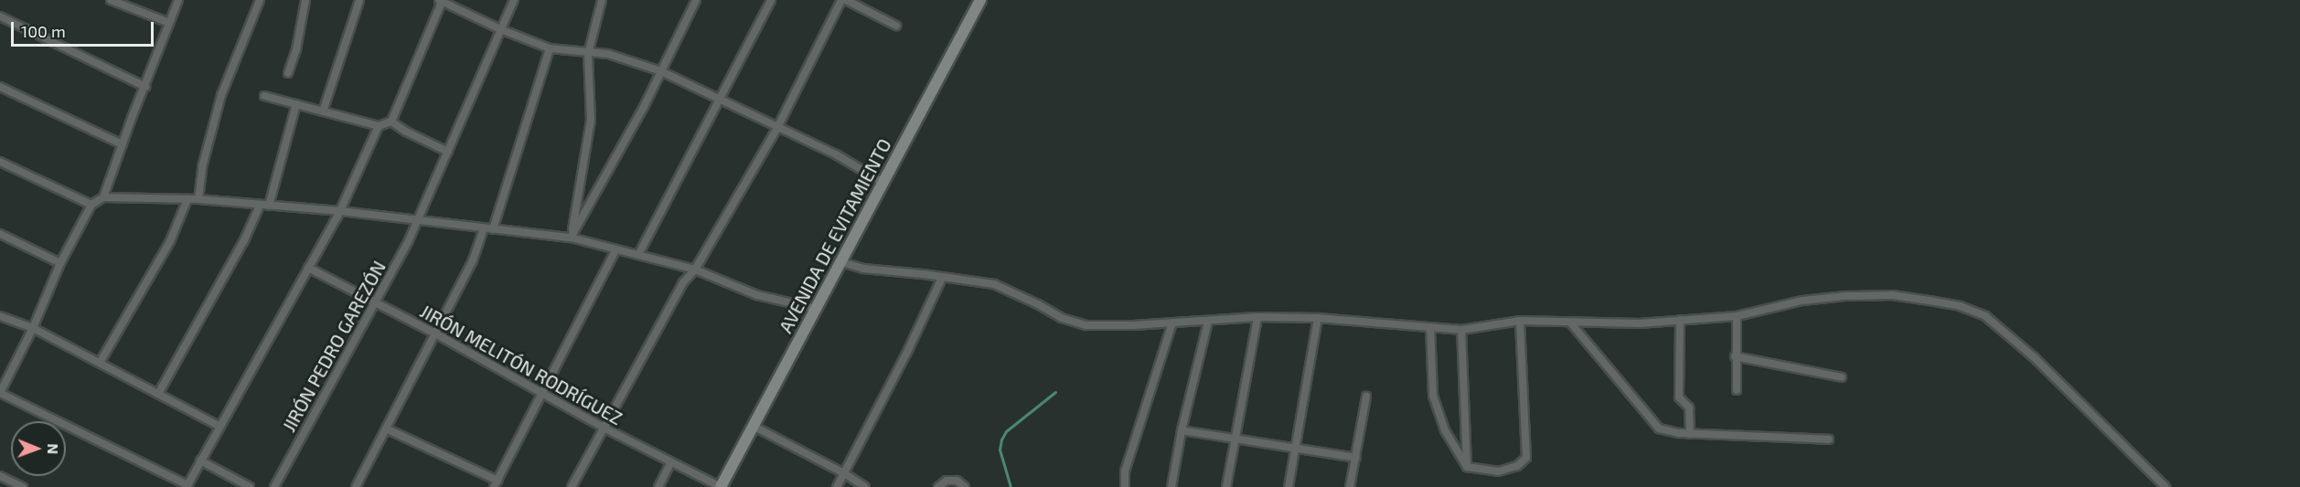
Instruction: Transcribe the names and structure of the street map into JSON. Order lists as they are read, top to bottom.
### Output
{
  "streets": {
    "street": ["AVENIDA DE EVITAMIENTO", "JIRÓN PEDRO GAREZÓN", "JIRÓN MELITÓN RODRÍGUEZ"]
  },
  "crossings": [
    ["AVENIDA DE EVITAMIENTO", "JIRÓN MELITÓN RODRÍGUEZ"],
    ["JIRÓN PEDRO GAREZÓN", "JIRÓN MELITÓN RODRÍGUEZ"]
  ],
  "scale_bar": "100 m",
  "north": "right"
}
